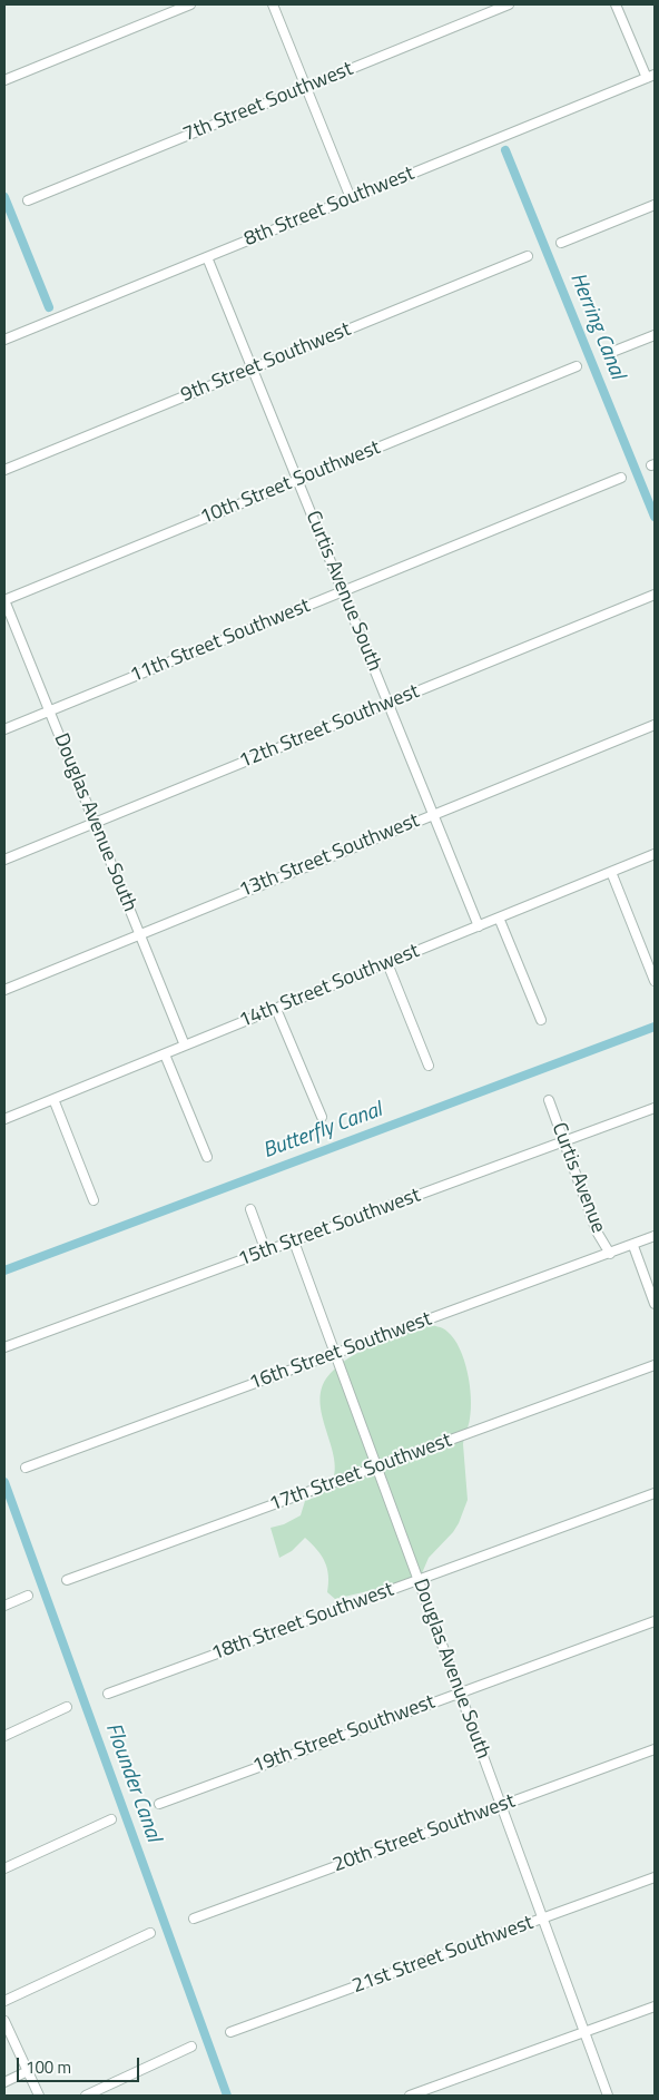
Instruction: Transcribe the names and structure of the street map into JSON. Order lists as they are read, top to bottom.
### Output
{
  "streets": {
    "street": [
      "7th Street Southwest",
      "8th Street Southwest",
      "9th Street Southwest",
      "10th Street Southwest",
      "Curtis Avenue South",
      "11th Street Southwest",
      "12th Street Southwest",
      "Douglas Avenue South",
      "13th Street Southwest",
      "14th Street Southwest",
      "Curtis Avenue",
      "15th Street Southwest",
      "16th Street Southwest",
      "17th Street Southwest",
      "18th Street Southwest",
      "19th Street Southwest",
      "20th Street Southwest",
      "21st Street Southwest"
    ]
  },
  "crossings": [
    ["8th Street Southwest", "Curtis Avenue South"],
    ["9th Street Southwest", "Curtis Avenue South"],
    ["10th Street Southwest", "Curtis Avenue South"],
    ["10th Street Southwest", "Douglas Avenue South"],
    ["Curtis Avenue South", "11th Street Southwest"],
    ["Curtis Avenue South", "12th Street Southwest"],
    ["Curtis Avenue South", "13th Street Southwest"],
    ["Curtis Avenue South", "14th Street Southwest"],
    ["11th Street Southwest", "Douglas Avenue South"],
    ["12th Street Southwest", "Douglas Avenue South"],
    ["Douglas Avenue South", "13th Street Southwest"],
    ["Douglas Avenue South", "14th Street Southwest"],
    ["Douglas Avenue South", "15th Street Southwest"],
    ["Douglas Avenue South", "16th Street Southwest"],
    ["Douglas Avenue South", "17th Street Southwest"],
    ["Douglas Avenue South", "18th Street Southwest"],
    ["Douglas Avenue South", "19th Street Southwest"],
    ["Douglas Avenue South", "20th Street Southwest"],
    ["Douglas Avenue South", "21st Street Southwest"],
    ["Curtis Avenue", "15th Street Southwest"],
    ["Curtis Avenue", "16th Street Southwest"]
  ],
  "water": ["Herring Canal", "Butterfly Canal", "Flounder Canal"],
  "scale_bar": "100 m"
}
